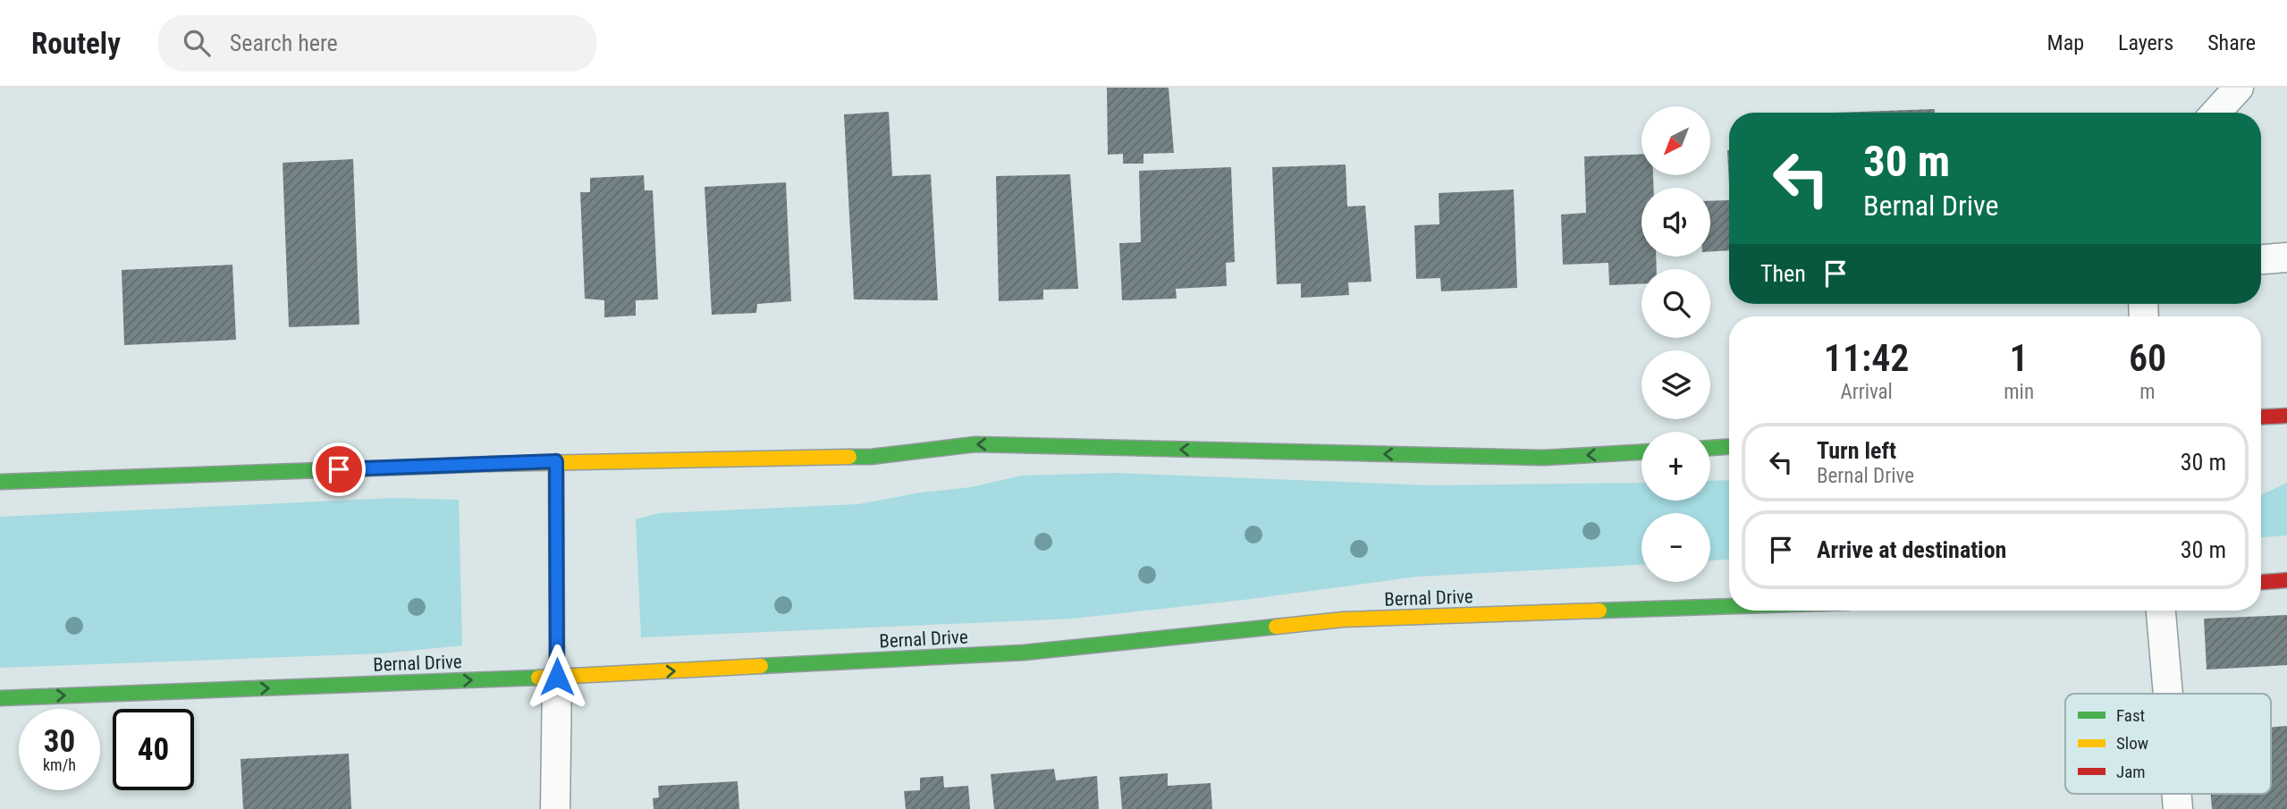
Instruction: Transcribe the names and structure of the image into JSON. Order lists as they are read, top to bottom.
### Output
{
  "streets": {
    "street": ["Bernal Drive"]
  },
  "one_way": ["Bernal Drive"],
  "legend": ["Fast", "Slow", "Jam"],
  "north": "bottom left",
  "page": {
    "header": "Routely",
    "search": "Search here",
    "nav": ["Map", "Layers", "Share"],
    "map_buttons": ["+", "−"],
    "turn": ["30 m", "Bernal Drive"],
    "then": "Then",
    "eta": [
      "11:42",
      "Arrival",
      "1",
      "min",
      "60",
      "m"
    ],
    "list": [
      {
        "name": "Turn left",
        "note": "Bernal Drive",
        "value": "30 m"
      },
      {
        "name": "Arrive at destination",
        "value": "30 m"
      }
    ],
    "speed": "30 km/h",
    "limit": "40"
  }
}
